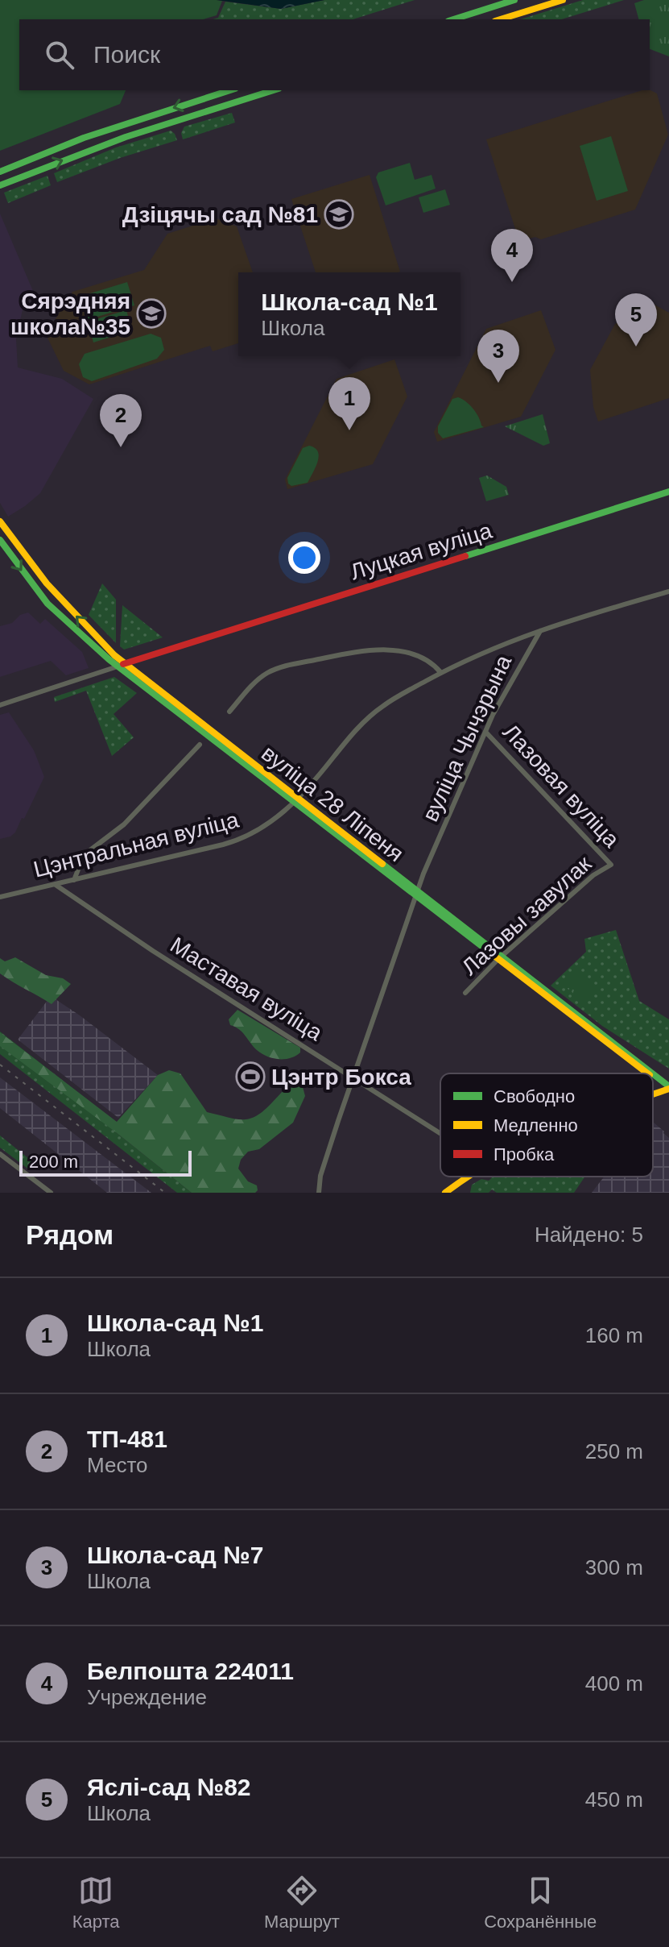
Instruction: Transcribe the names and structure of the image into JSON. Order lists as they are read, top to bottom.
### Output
{
  "streets": {
    "main road": ["Луцкая вуліца", "вуліца 28 Ліпеня"],
    "street": [
      "вуліца Чычэрына",
      "Лазовая вуліца",
      "Цэнтральная вуліца",
      "Лазовы завулак",
      "Маставая вуліца"
    ]
  },
  "crossings": [
    ["Луцкая вуліца", "вуліца 28 Ліпеня"],
    ["вуліца Чычэрына", "Лазовая вуліца"],
    ["вуліца Чычэрына", "вуліца 28 Ліпеня"],
    ["вуліца Чычэрына", "Цэнтральная вуліца"],
    ["вуліца Чычэрына", "Маставая вуліца"],
    ["Лазовая вуліца", "Лазовы завулак"],
    ["вуліца 28 Ліпеня", "Цэнтральная вуліца"],
    ["вуліца 28 Ліпеня", "Лазовы завулак"],
    ["Цэнтральная вуліца", "Маставая вуліца"]
  ],
  "places": {
    "school or university": ["Дзіцячы сад №81", "Сярэдняя школа№35"],
    "sports": ["Цэнтр Бокса"]
  },
  "legend": ["Свободно", "Медленно", "Пробка"],
  "scale_bar": "200 m",
  "page": {
    "search": "Поиск",
    "pins": [
      "4",
      "5",
      "3",
      "1",
      "2"
    ],
    "popup": ["Школа-сад №1", "Школа"],
    "scale": "200 m",
    "heading": ["Рядом", "Найдено: 5"],
    "list": [
      {
        "mark": "1",
        "name": "Школа-сад №1",
        "note": "Школа",
        "value": "160 m"
      },
      {
        "mark": "2",
        "name": "ТП-481",
        "note": "Место",
        "value": "250 m"
      },
      {
        "mark": "3",
        "name": "Школа-сад №7",
        "note": "Школа",
        "value": "300 m"
      },
      {
        "mark": "4",
        "name": "Белпошта 224011",
        "note": "Учреждение",
        "value": "400 m"
      },
      {
        "mark": "5",
        "name": "Яслі-сад №82",
        "note": "Школа",
        "value": "450 m"
      }
    ],
    "nav": ["Карта", "Маршрут", "Сохранённые"]
  }
}
